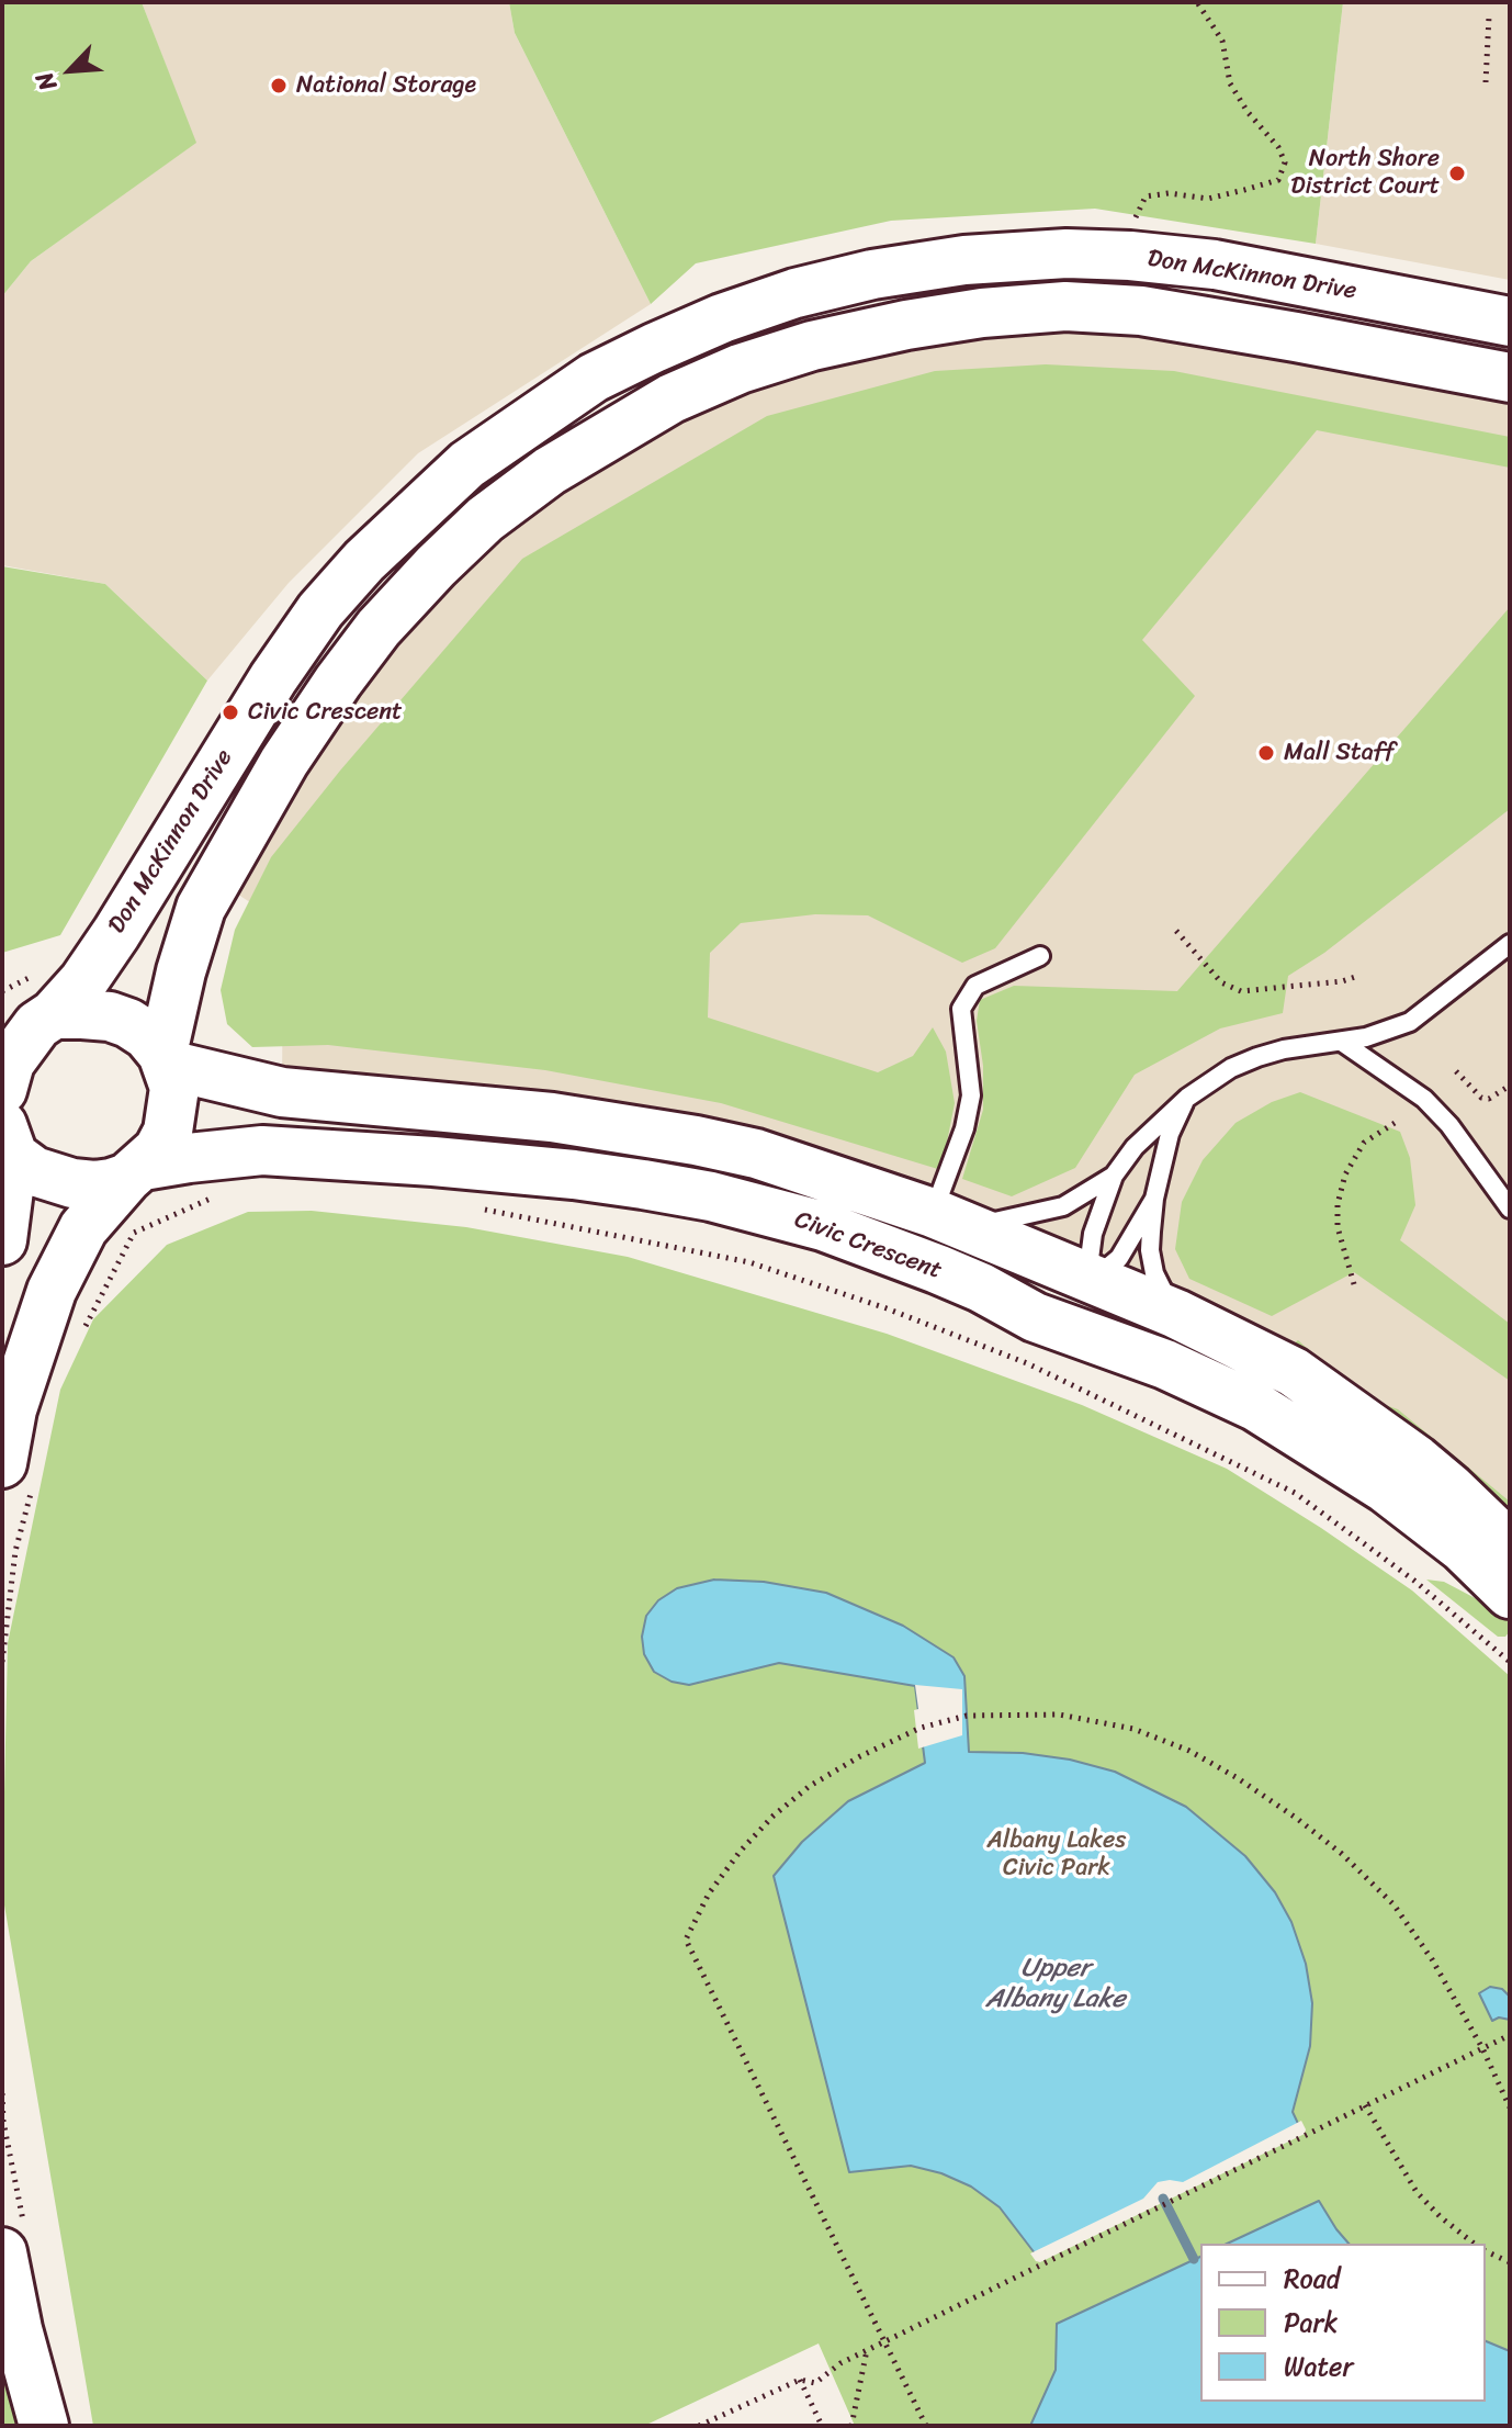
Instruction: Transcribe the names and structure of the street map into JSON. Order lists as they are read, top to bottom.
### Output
{
  "streets": {
    "main road": ["Don McKinnon Drive", "Civic Crescent"]
  },
  "water": ["Upper Albany Lake"],
  "parks": ["Albany Lakes Civic Park"],
  "places": [
    "National Storage",
    "North Shore District Court",
    "Civic Crescent",
    "Mall Staff"
  ],
  "legend": ["Road", "Park", "Water"],
  "north": "bottom left"
}
